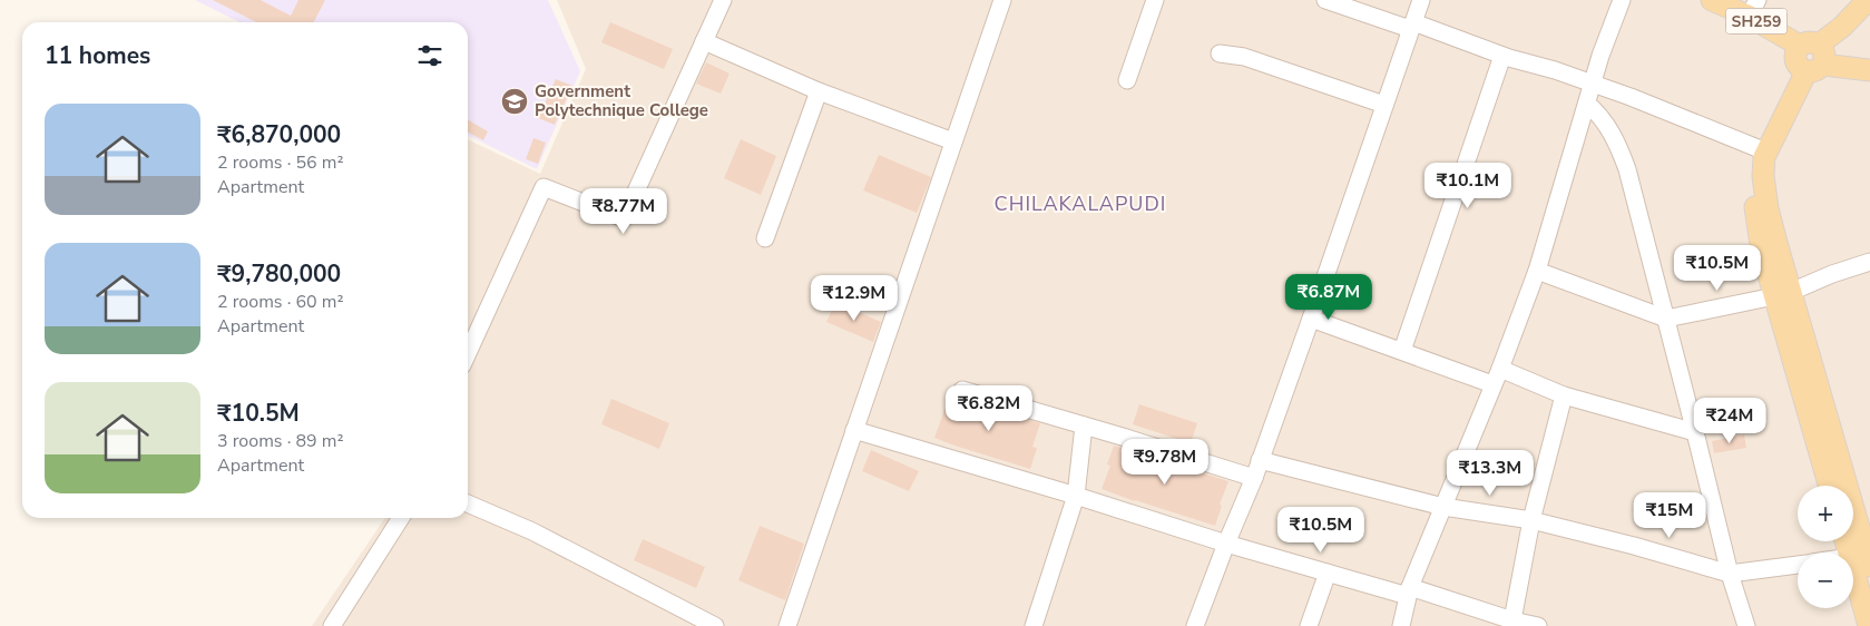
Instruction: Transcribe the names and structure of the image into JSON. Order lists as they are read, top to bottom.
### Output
{
  "streets": {
    "main road": ["SH259"]
  },
  "districts": ["CHILAKALAPUDI"],
  "places": {
    "school or university": ["Government Polytechnique College"]
  },
  "page": {
    "heading": "11 homes",
    "list": [
      {
        "name": "₹6,870,000",
        "note": "2 rooms · 56 m² · Apartment"
      },
      {
        "name": "₹9,780,000",
        "note": "2 rooms · 60 m² · Apartment"
      },
      {
        "name": "₹10.5M",
        "note": "3 rooms · 89 m² · Apartment"
      }
    ],
    "price": [
      "₹10.1M",
      "₹8.77M",
      "₹10.5M",
      "₹6.87M",
      "₹12.9M",
      "₹6.82M",
      "₹24M",
      "₹9.78M",
      "₹13.3M",
      "₹15M",
      "₹10.5M"
    ],
    "map_buttons": ["+", "−"]
  }
}
